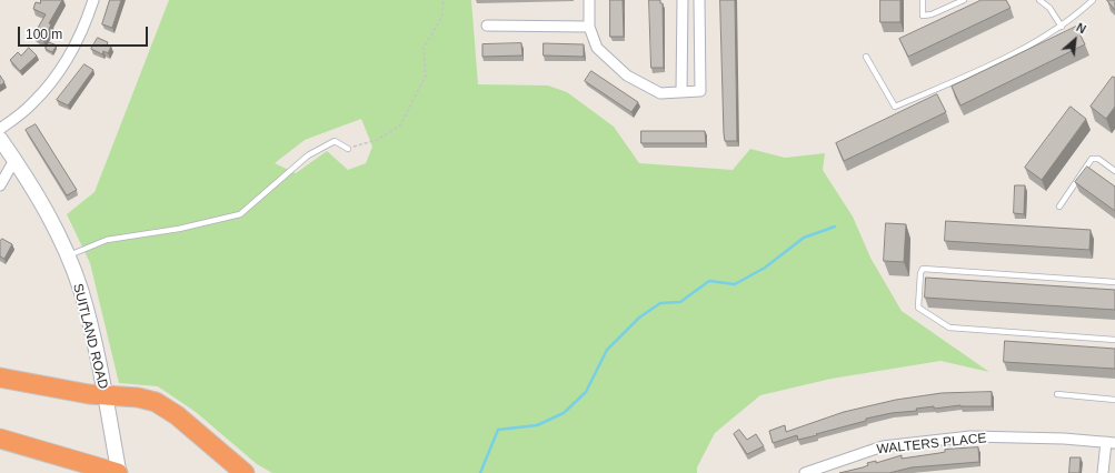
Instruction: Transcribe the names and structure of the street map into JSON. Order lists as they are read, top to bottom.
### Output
{
  "streets": {
    "main road": ["SUITLAND ROAD"],
    "street": ["WALTERS PLACE"]
  },
  "scale_bar": "100 m",
  "north": "top right"
}
